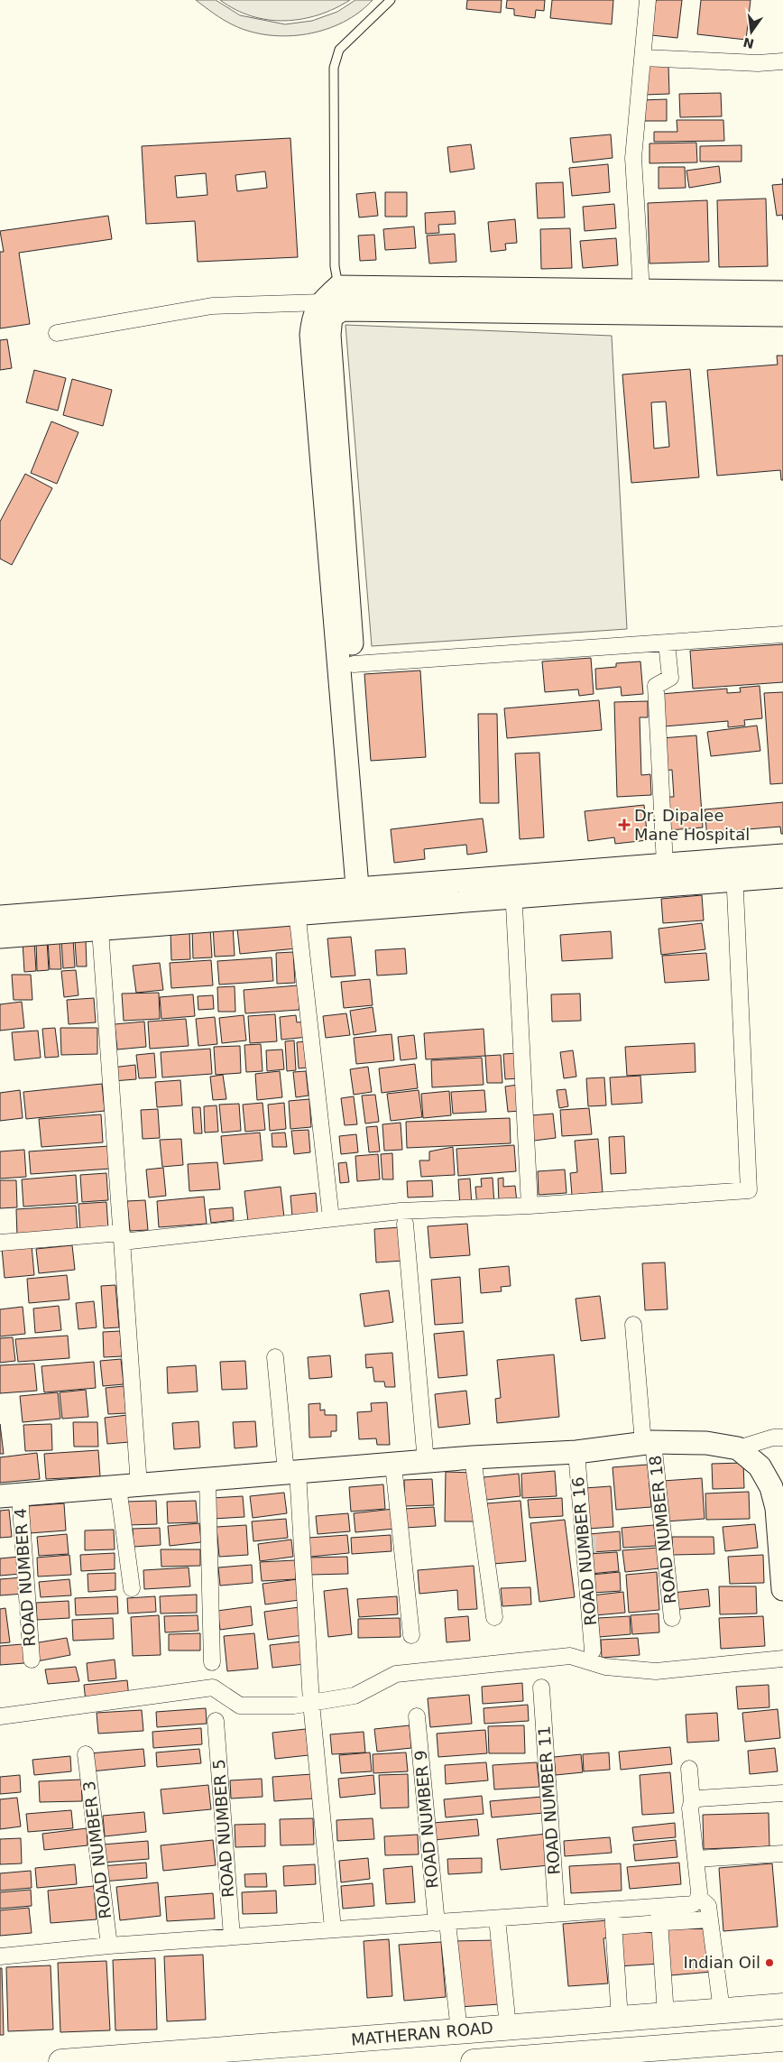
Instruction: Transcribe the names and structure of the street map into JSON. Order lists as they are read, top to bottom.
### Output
{
  "streets": {
    "main road": ["MATHERAN ROAD"],
    "street": [
      "ROAD NUMBER 18",
      "ROAD NUMBER 16",
      "ROAD NUMBER 4",
      "ROAD NUMBER 11",
      "ROAD NUMBER 9",
      "ROAD NUMBER 5",
      "ROAD NUMBER 3"
    ]
  },
  "crossings": [
    ["ROAD NUMBER 9", "MATHERAN ROAD"]
  ],
  "places": {
    "health": ["Dr. Dipalee Mane Hospital"],
    "other": ["Indian Oil"]
  },
  "north": "bottom"
}
